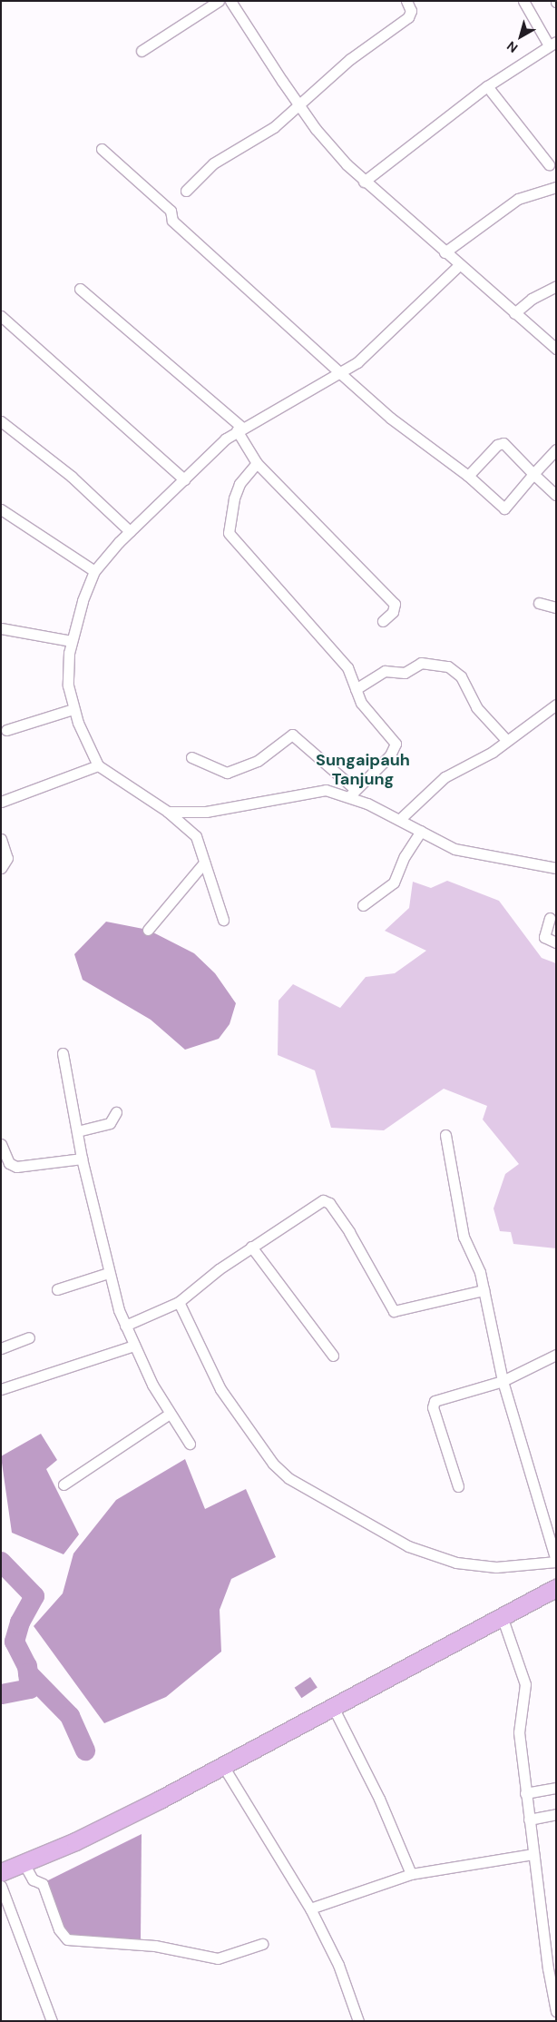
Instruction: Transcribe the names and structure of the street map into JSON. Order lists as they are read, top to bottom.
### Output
{
  "districts": ["Sungaipauh Tanjung"],
  "north": "bottom left"
}
